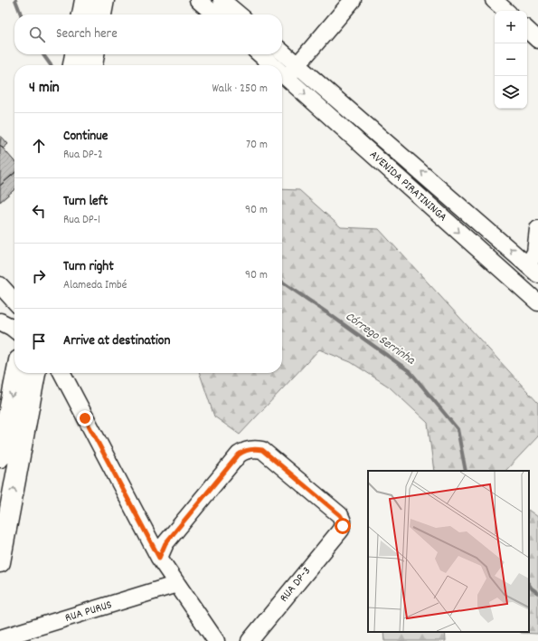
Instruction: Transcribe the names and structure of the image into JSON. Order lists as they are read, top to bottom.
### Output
{
  "streets": {
    "street": ["AVENIDA PIRATININGA", "RUA DP-3", "RUA PURUS"]
  },
  "water": ["Córrego Serrinha"],
  "page": {
    "map_buttons": ["+", "−"],
    "search": "Search here",
    "heading": ["4 min", "Walk · 250 m"],
    "list": [
      ["Continue", "Rua DP-2", "70 m"],
      ["Turn left", "Rua DP-1", "90 m"],
      ["Turn right", "Alameda Imbé", "90 m"],
      "Arrive at destination"
    ]
  }
}
